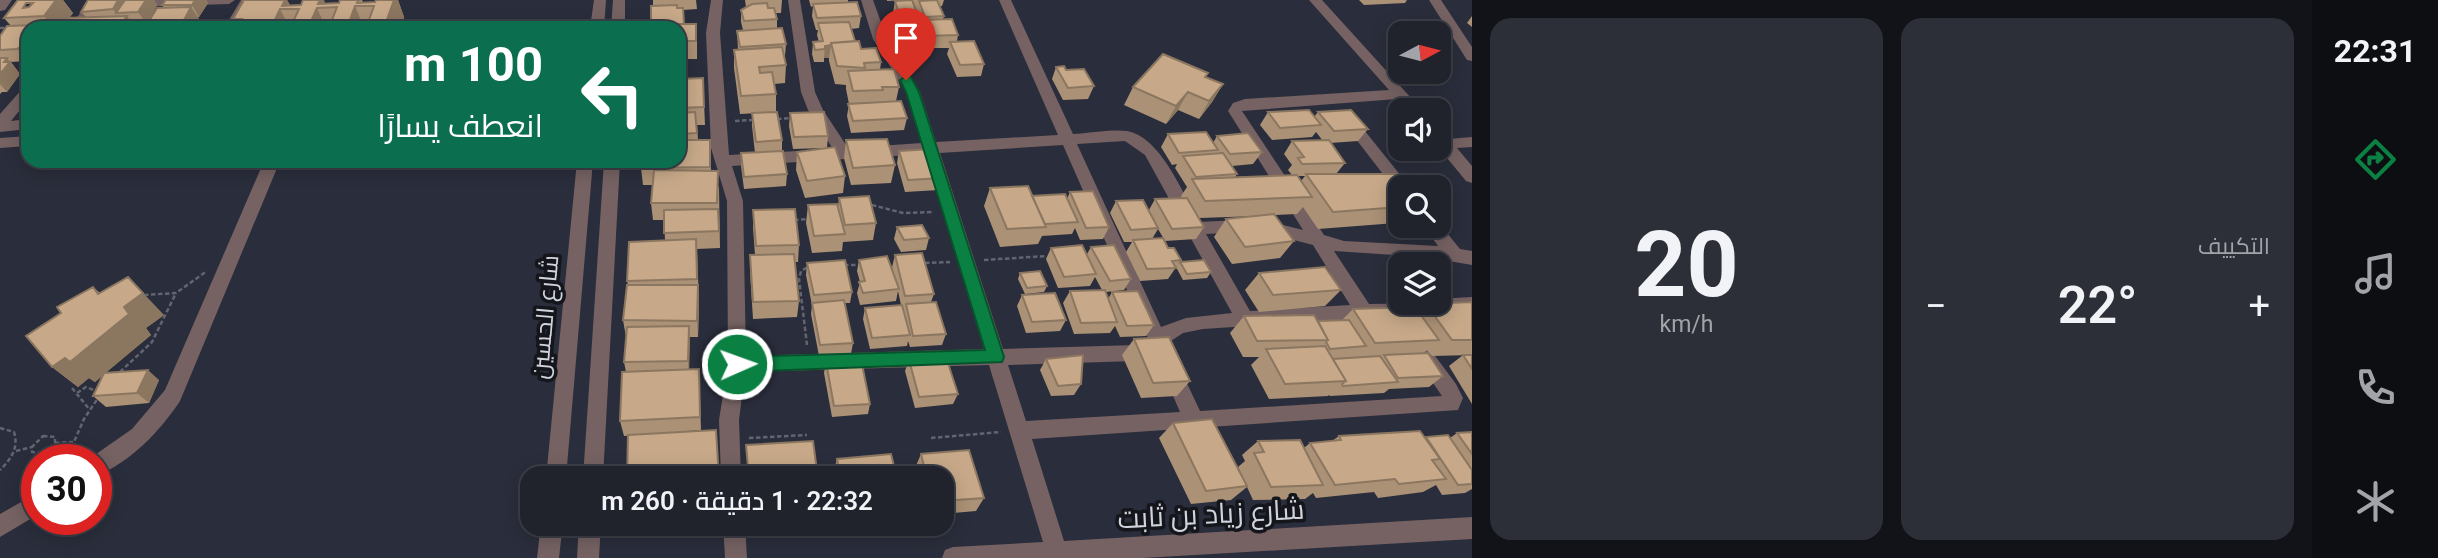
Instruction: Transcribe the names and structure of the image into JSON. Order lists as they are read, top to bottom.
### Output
{
  "streets": {
    "street": ["شارع الحسين", "شارع زياد بن ثابت"]
  },
  "north": "right",
  "page": {
    "tabs": "22:31",
    "tile": [
      "التكييف",
      ["20", "km/h"]
    ],
    "turn": ["100 m", "انعطف يسارًا"],
    "heat": ["−", "22°", "+"],
    "limit": "30",
    "trip": "22:32 · 1 دقيقة · 260 m"
  }
}
